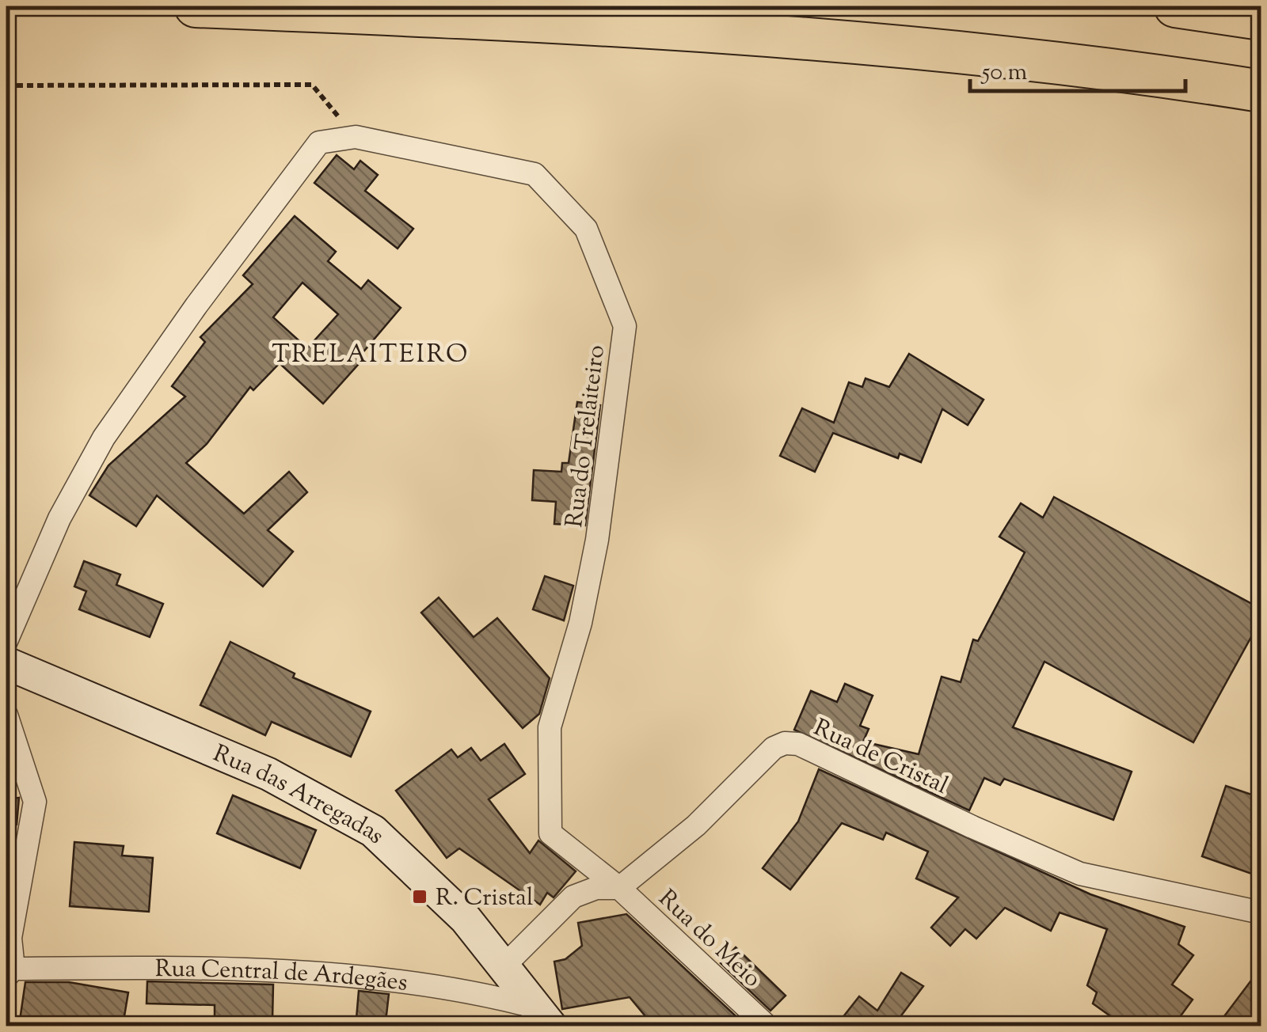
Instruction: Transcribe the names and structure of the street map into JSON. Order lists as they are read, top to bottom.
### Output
{
  "streets": {
    "street": [
      "Rua do Trelaiteiro",
      "Rua de Cristal",
      "Rua das Arregadas",
      "Rua do Meio",
      "Rua Central de Ardegães"
    ]
  },
  "crossings": [
    ["Rua do Trelaiteiro", "Rua de Cristal"],
    ["Rua do Trelaiteiro", "Rua do Meio"],
    ["Rua de Cristal", "Rua do Meio"],
    ["Rua das Arregadas", "Rua Central de Ardegães"]
  ],
  "districts": ["TRELAITEIRO"],
  "places": {
    "transit": ["R. Cristal"]
  },
  "scale_bar": "50 m"
}
